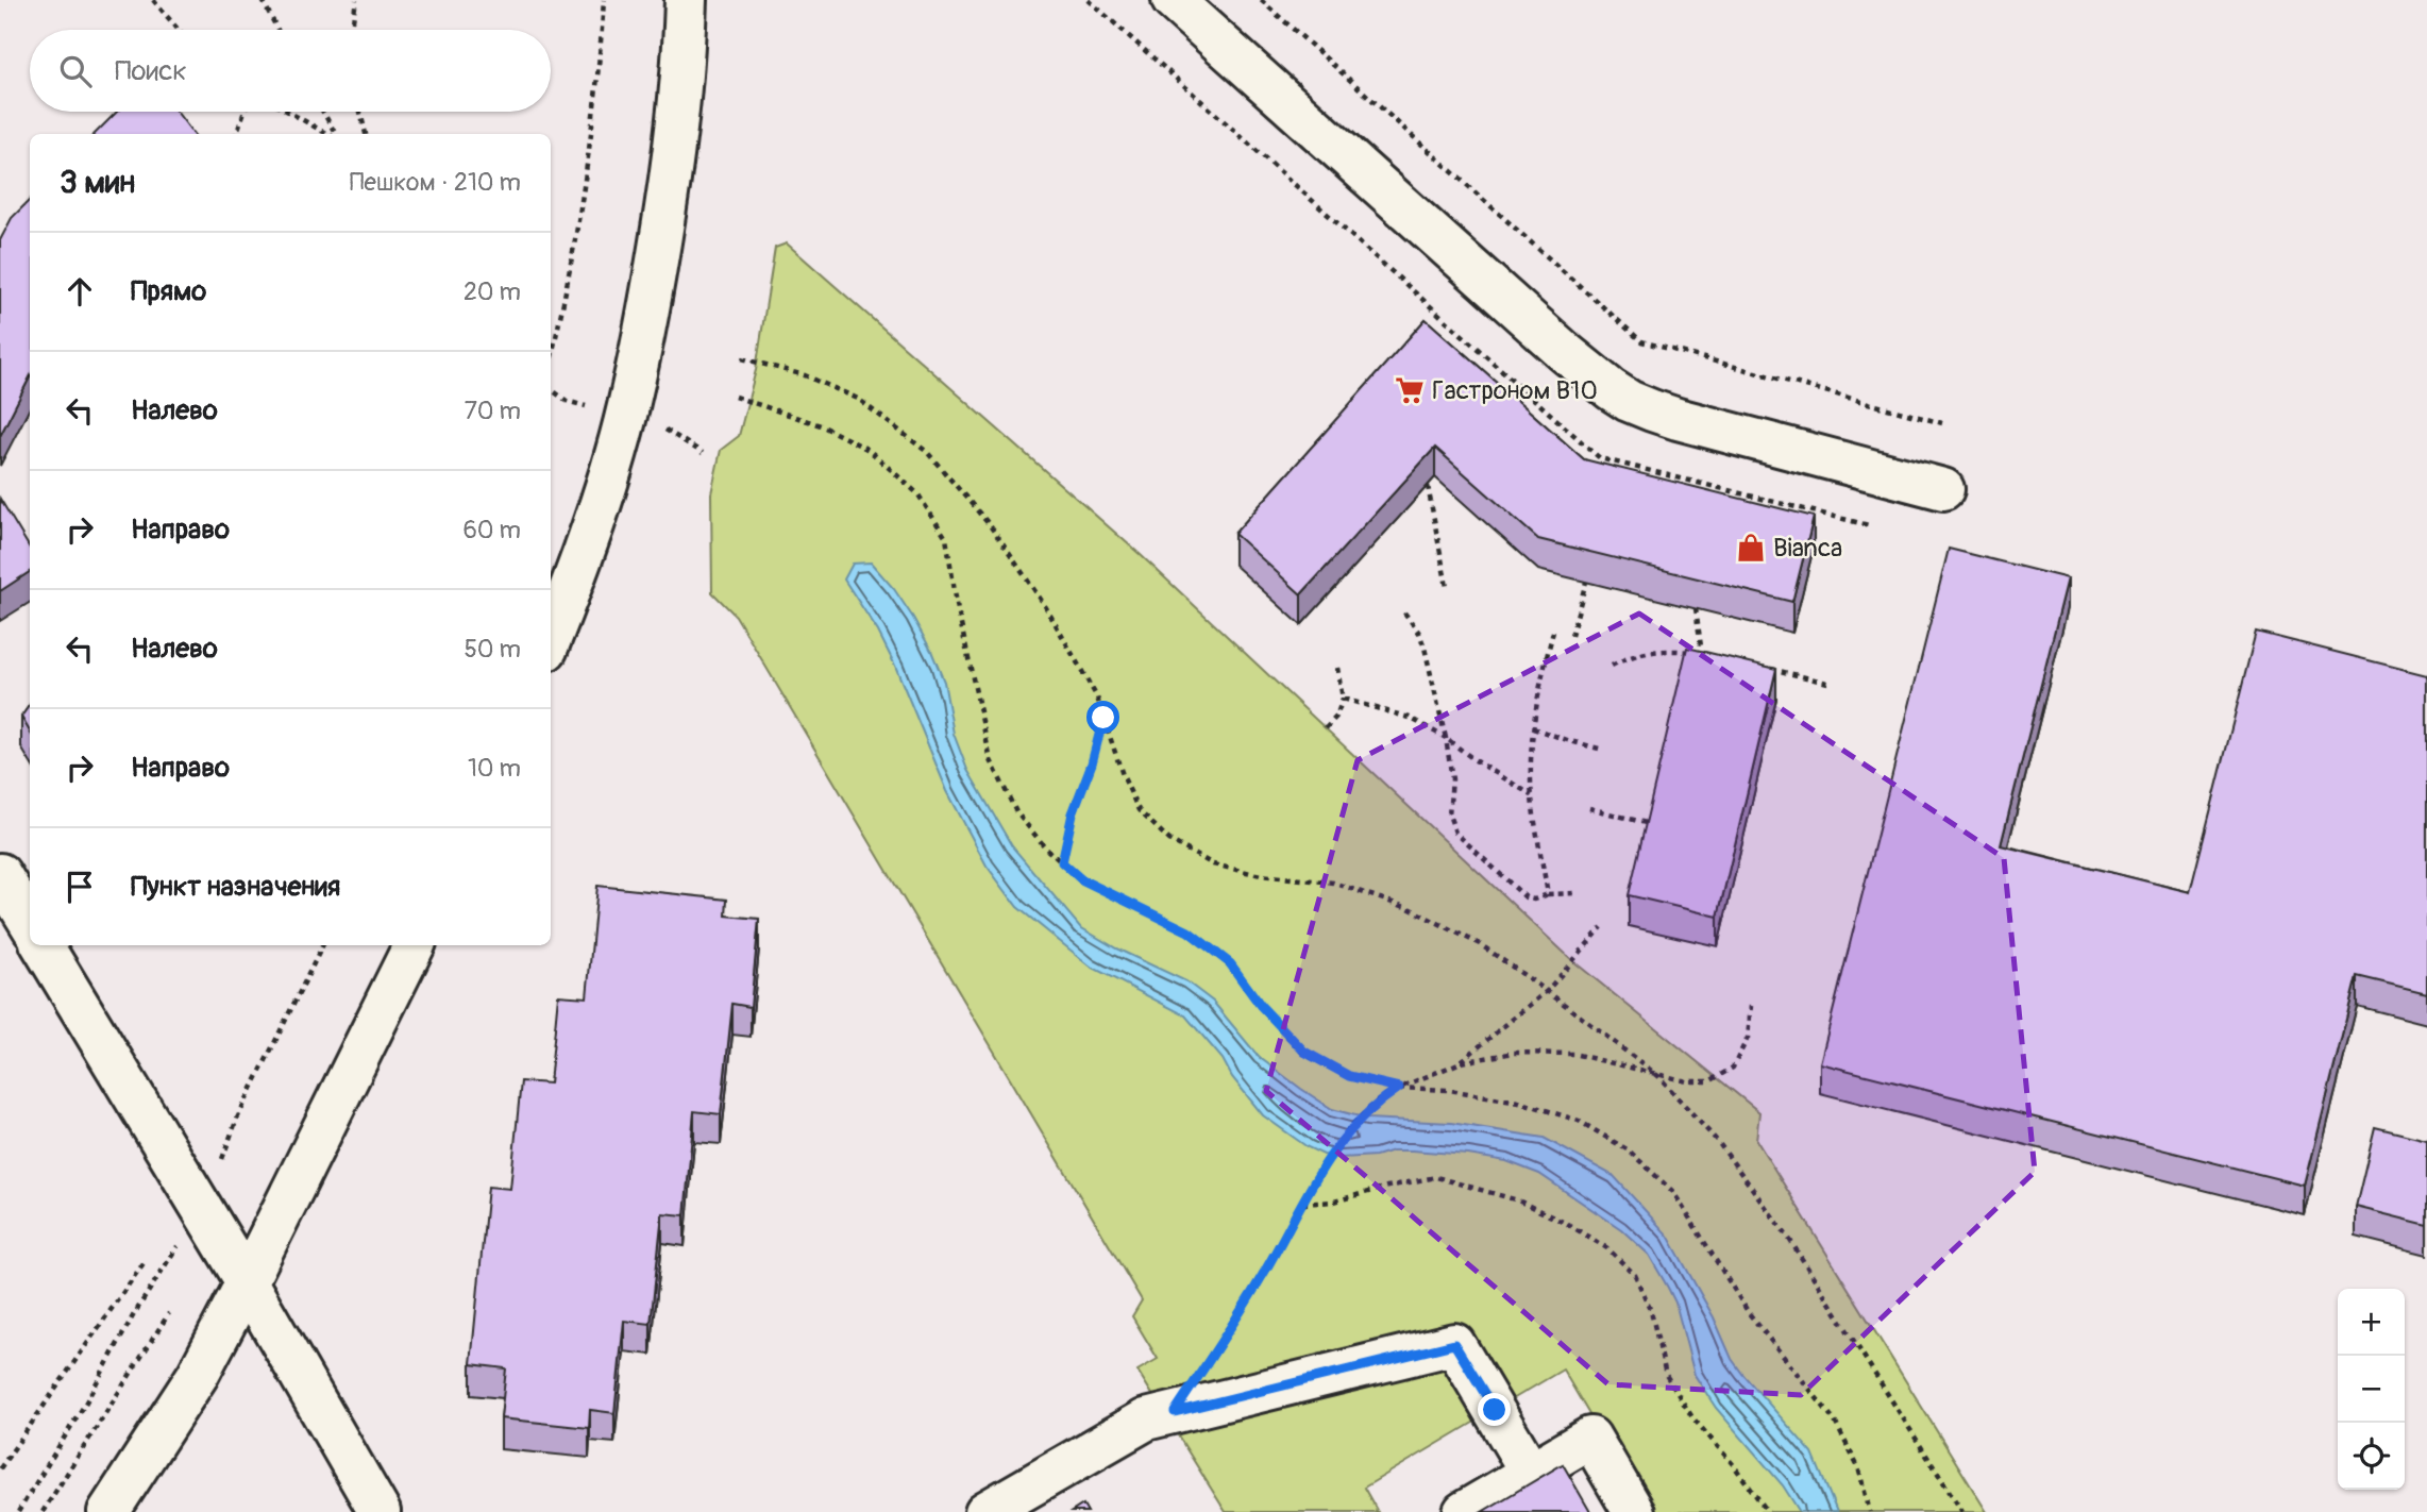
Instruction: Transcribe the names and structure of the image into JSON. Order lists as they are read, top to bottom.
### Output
{
  "places": {
    "supermarket": ["Гастроном B10"],
    "shop": ["Bianca"]
  },
  "page": {
    "search": "Поиск",
    "heading": ["3 мин", "Пешком · 210 m"],
    "list": [
      ["Прямо", "20 m"],
      ["Налево", "70 m"],
      ["Направо", "60 m"],
      ["Налево", "50 m"],
      ["Направо", "10 m"],
      "Пункт назначения"
    ],
    "map_buttons": ["+", "−"]
  }
}
